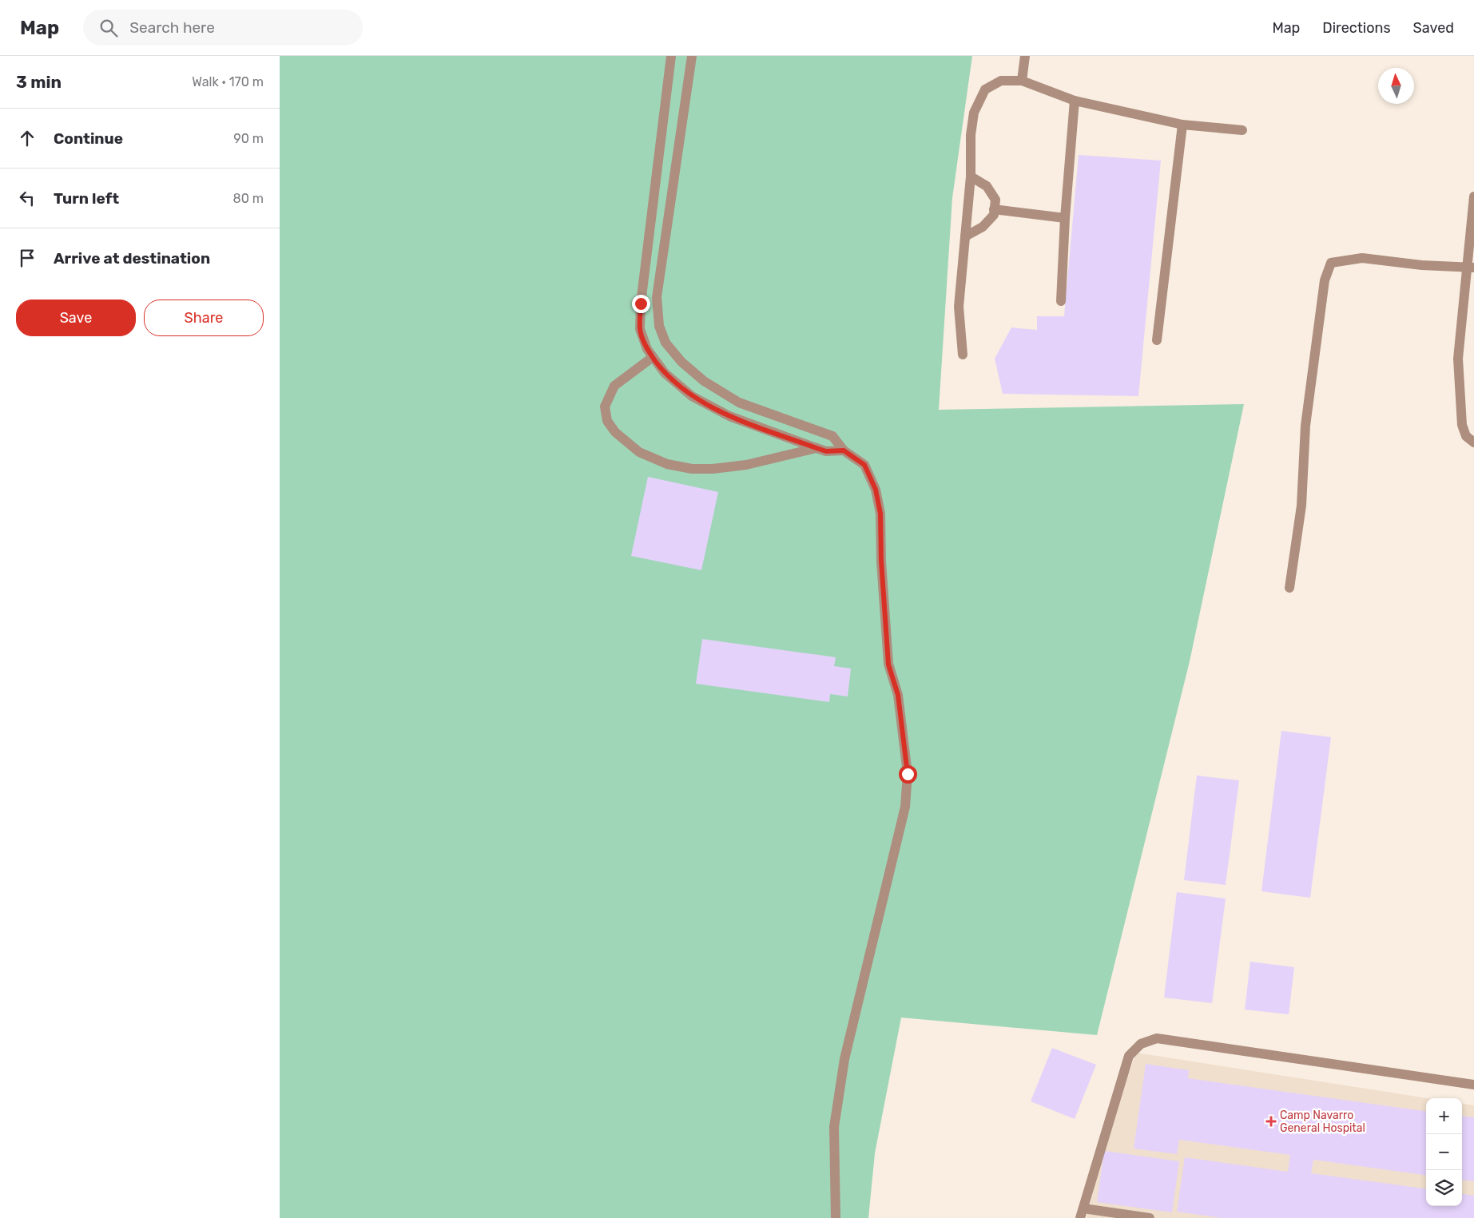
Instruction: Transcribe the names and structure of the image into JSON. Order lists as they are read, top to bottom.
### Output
{
  "places": {
    "health": ["Camp Navarro General Hospital"]
  },
  "north": "top",
  "page": {
    "header": "Map",
    "search": "Search here",
    "nav": ["Map", "Directions", "Saved"],
    "heading": ["3 min", "Walk · 170 m"],
    "list": [
      ["Continue", "90 m"],
      ["Turn left", "80 m"],
      "Arrive at destination"
    ],
    "buttons": ["Save", "Share"],
    "map_buttons": ["+", "−"]
  }
}
